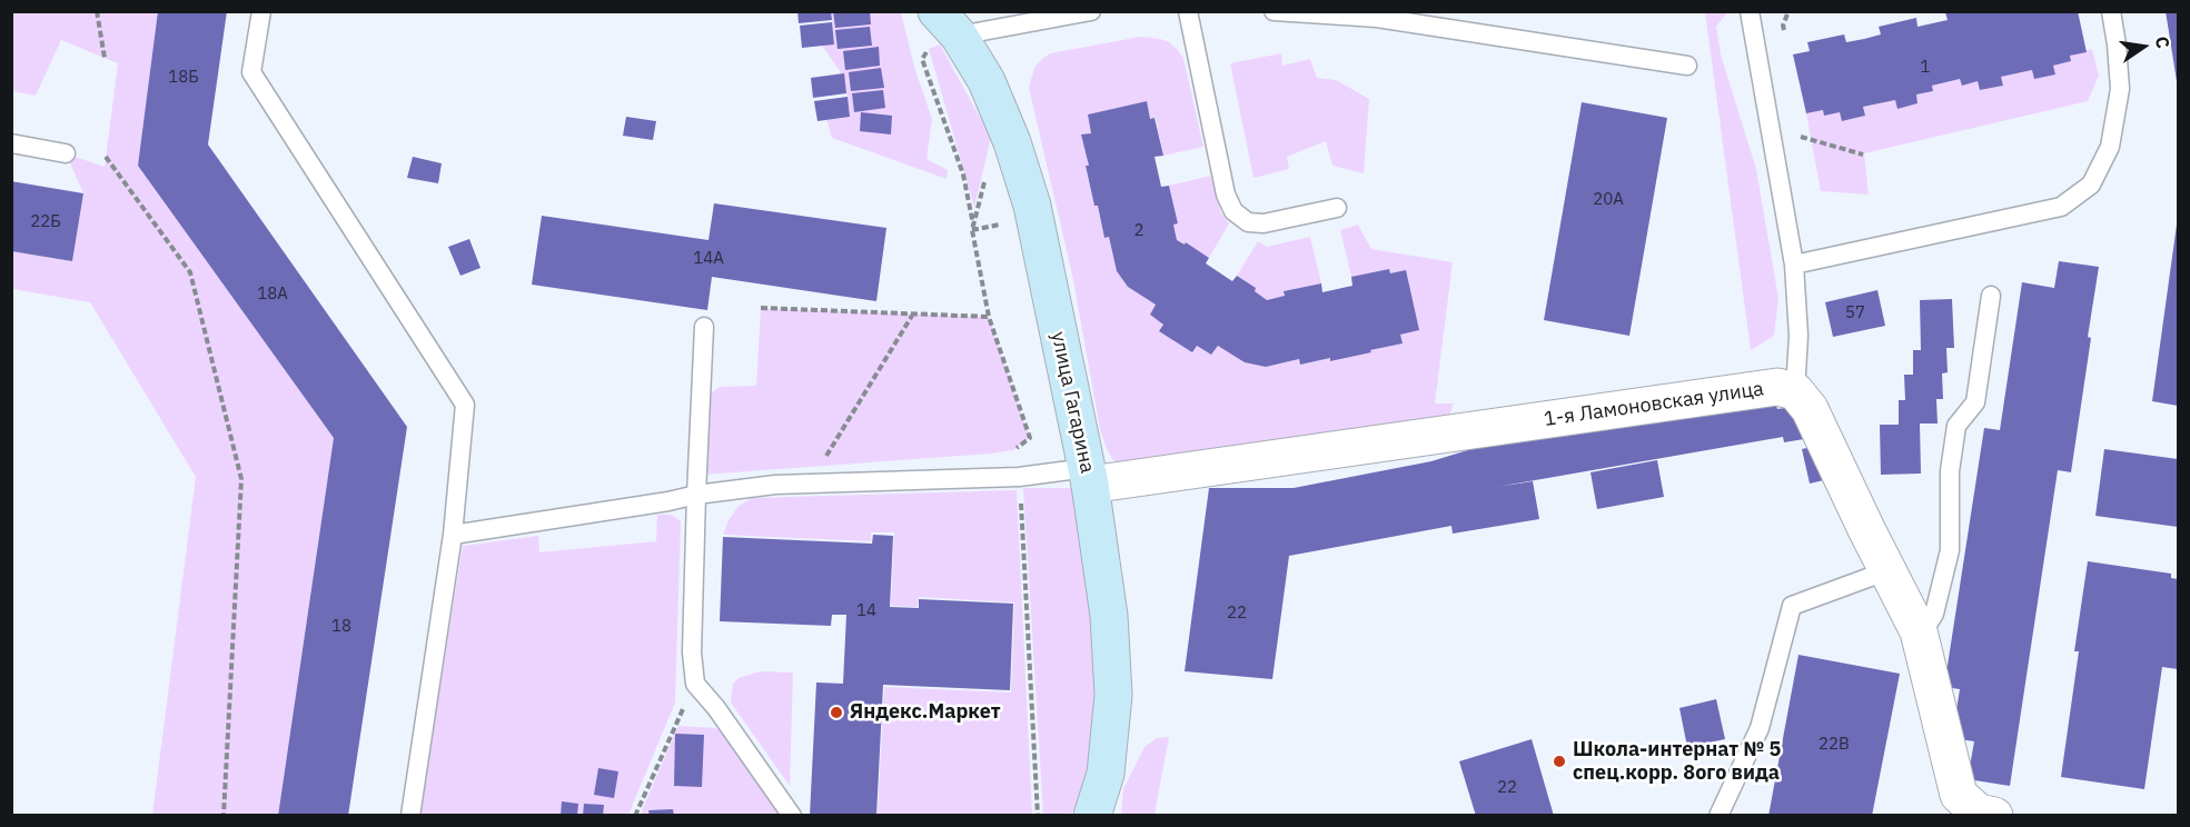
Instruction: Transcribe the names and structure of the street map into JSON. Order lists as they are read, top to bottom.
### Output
{
  "streets": {
    "street": ["улица Гагарина", "1-я Ламоновская улица"]
  },
  "crossings": [
    ["улица Гагарина", "1-я Ламоновская улица"]
  ],
  "places": ["Яндекс.Маркет", "Школа-интернат № 5 спец.корр. 8ого вида"],
  "house_numbers": [
    "1",
    "18Б",
    "20А",
    "22Б",
    "2",
    "14А",
    "18А",
    "57",
    "14",
    "22",
    "18",
    "22В",
    "22"
  ],
  "north": "right"
}
